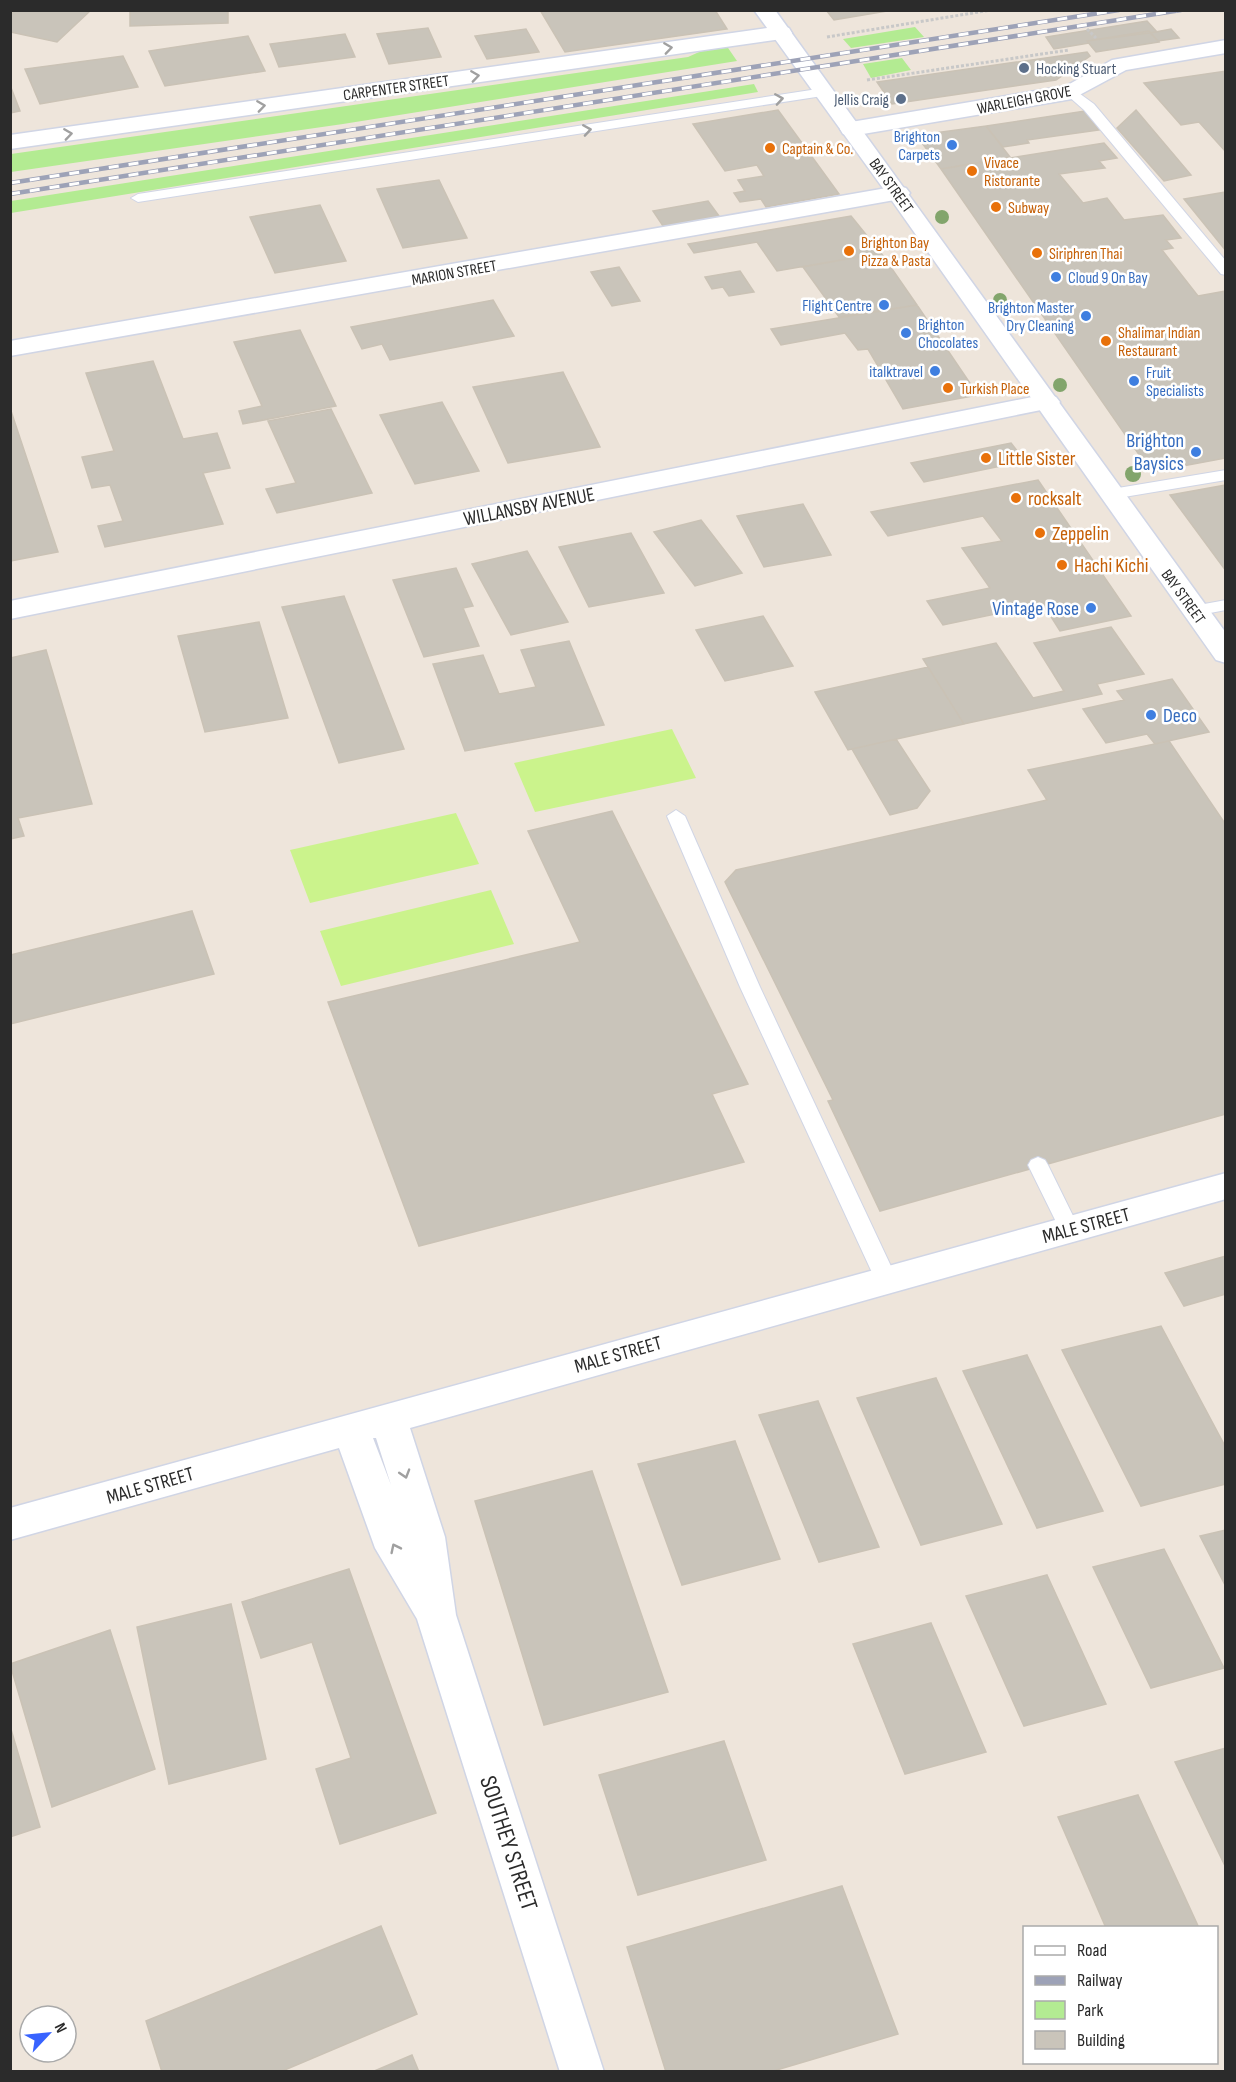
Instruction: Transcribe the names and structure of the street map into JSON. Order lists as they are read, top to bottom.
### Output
{
  "streets": {
    "street": [
      "CARPENTER STREET",
      "WARLEIGH GROVE",
      "BAY STREET",
      "MARION STREET",
      "WILLANSBY AVENUE",
      "MALE STREET",
      "SOUTHEY STREET"
    ]
  },
  "crossings": [
    ["CARPENTER STREET", "BAY STREET"],
    ["WARLEIGH GROVE", "BAY STREET"],
    ["BAY STREET", "MARION STREET"],
    ["BAY STREET", "WILLANSBY AVENUE"],
    ["MALE STREET", "SOUTHEY STREET"]
  ],
  "one_way": ["CARPENTER STREET"],
  "places": [
    "Hocking Stuart",
    "Jellis Craig",
    "Brighton Carpets",
    "Captain & Co.",
    "Vivace Ristorante",
    "Subway",
    "Brighton Bay Pizza & Pasta",
    "Siriphren Thai",
    "Cloud 9 On Bay",
    "Flight Centre",
    "Brighton Master Dry Cleaning",
    "Brighton Chocolates",
    "Shalimar Indian Restaurant",
    "italktravel",
    "Fruit Specialists",
    "Turkish Place",
    "Brighton Baysics",
    "Little Sister",
    "rocksalt",
    "Zeppelin",
    "Hachi Kichi",
    "Vintage Rose",
    "Deco"
  ],
  "legend": [
    "Road",
    "Railway",
    "Park",
    "Building"
  ],
  "north": "top right"
}
